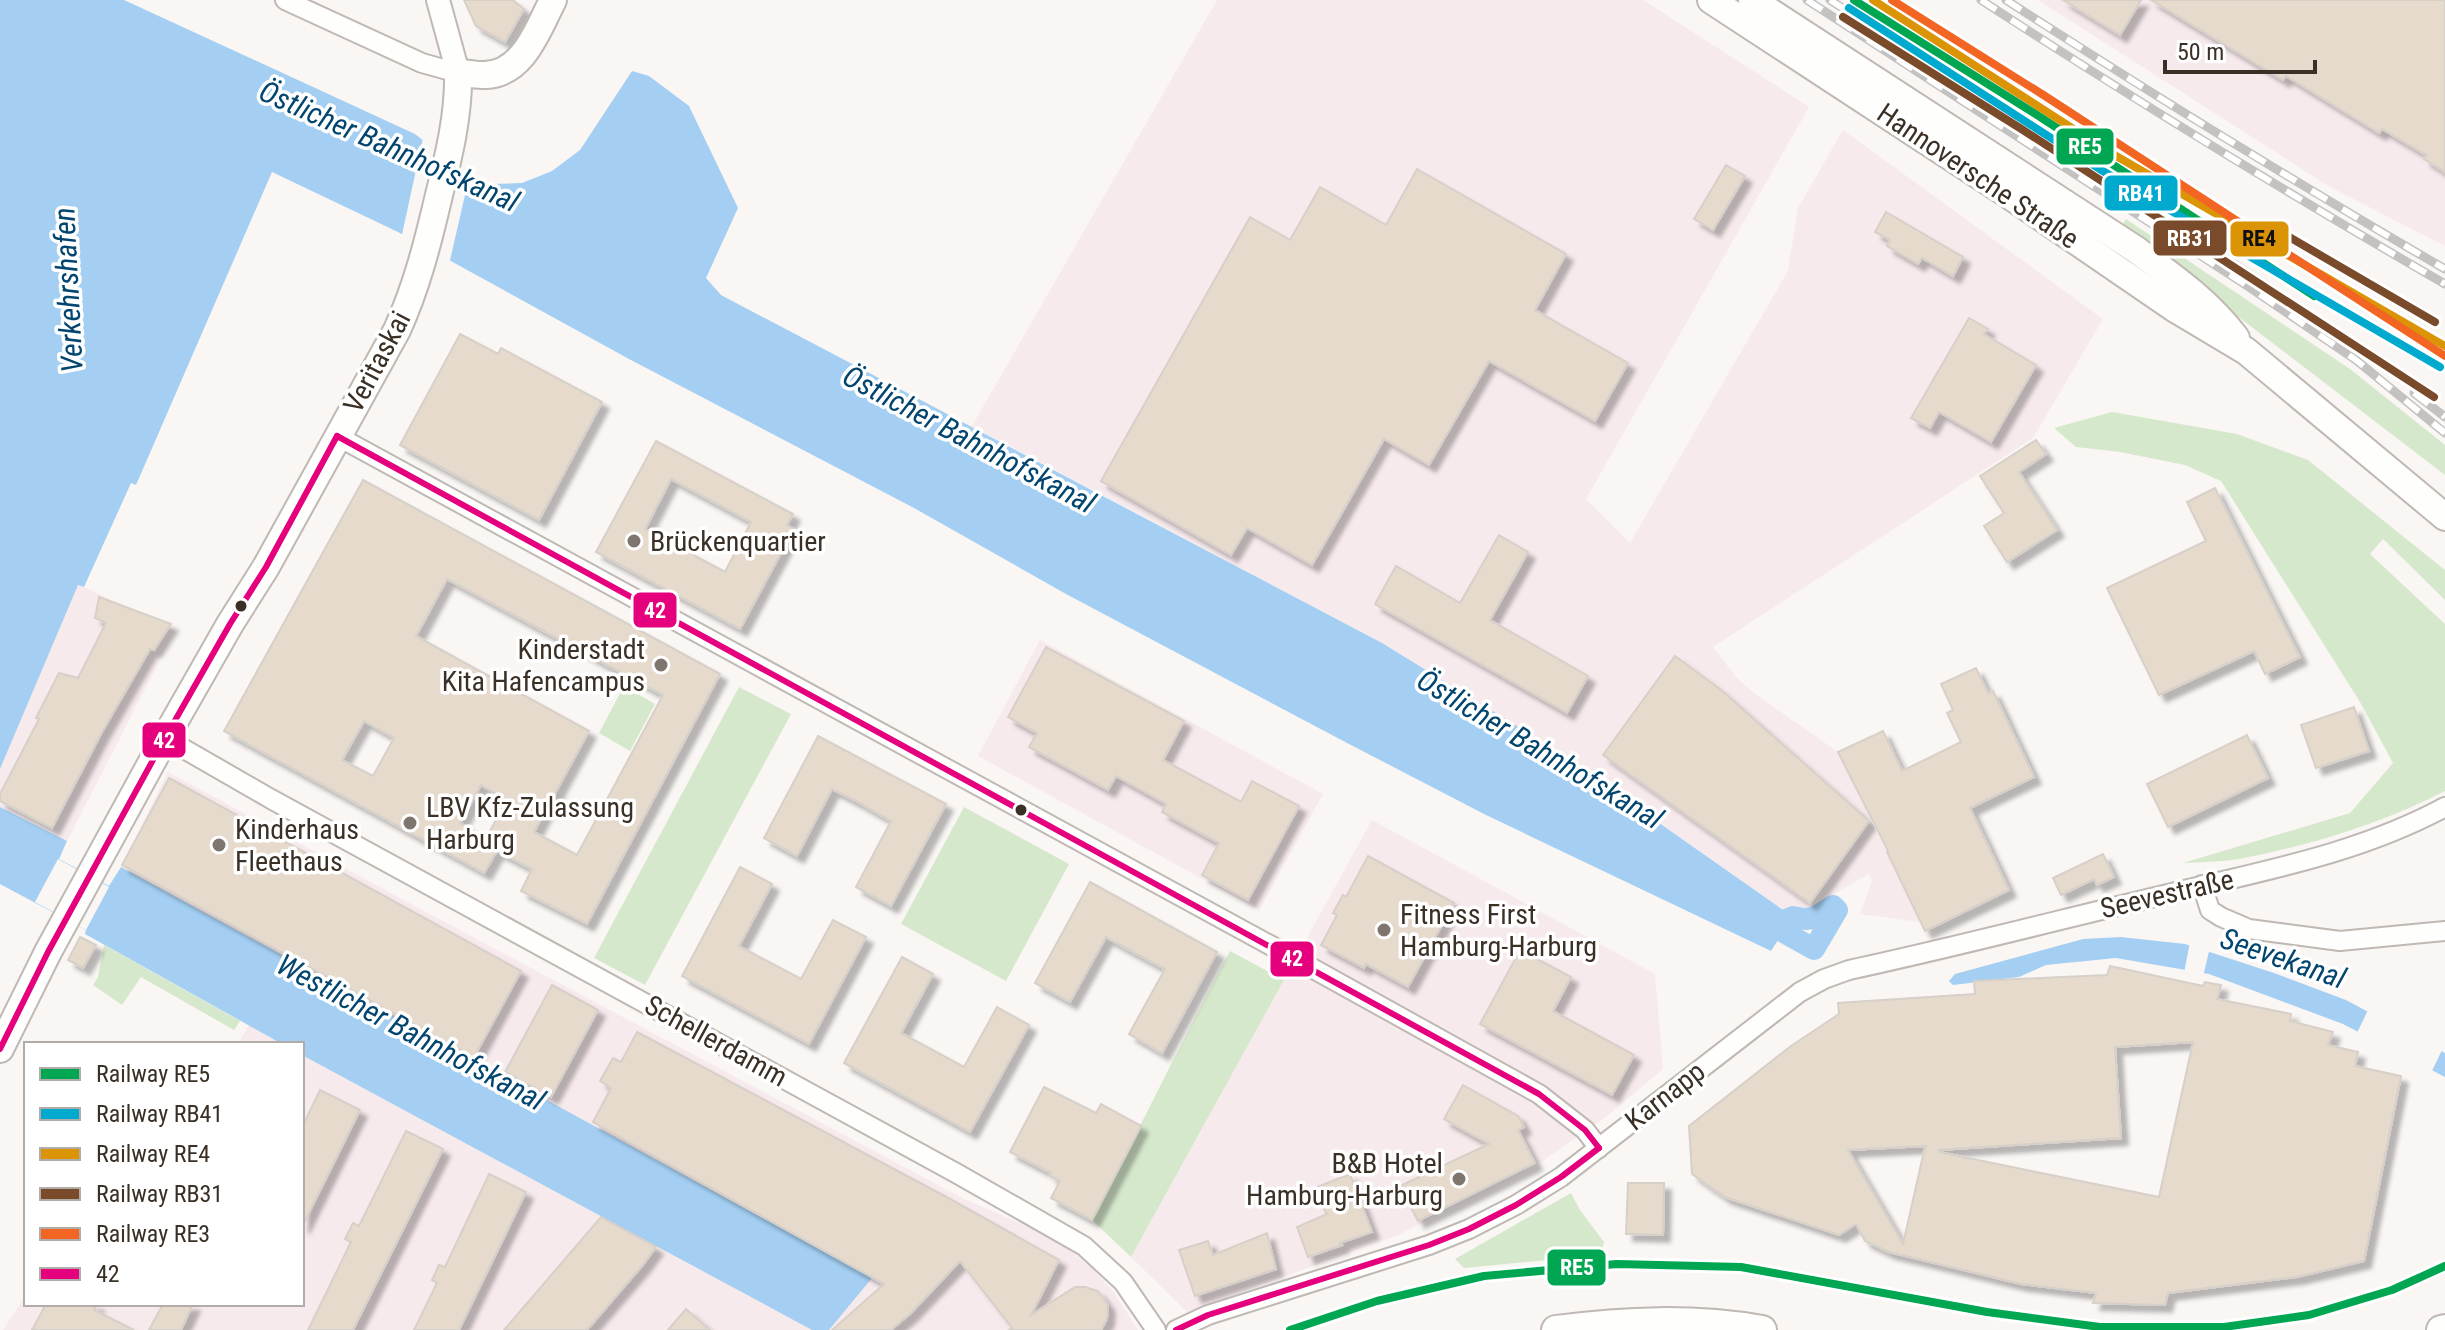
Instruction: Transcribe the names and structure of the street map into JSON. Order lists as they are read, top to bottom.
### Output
{
  "streets": {
    "main road": ["Hannoversche Straße", "Veritaskai"],
    "street": ["Seevestraße", "Schellerdamm", "Karnapp"]
  },
  "crossings": [
    ["Veritaskai", "Schellerdamm"],
    ["Seevestraße", "Karnapp"]
  ],
  "water": [
    "Östlicher Bahnhofskanal",
    "Verkehrshafen",
    "Seevekanal",
    "Westlicher Bahnhofskanal"
  ],
  "places": [
    "Brückenquartier",
    "Kinderstadt Kita Hafencampus",
    "LBV Kfz-Zulassung Harburg",
    "Kinderhaus Fleethaus",
    "Fitness First Hamburg-Harburg",
    "B&B Hotel Hamburg-Harburg"
  ],
  "lines": [
    "rail line RE5",
    "rail line RE4",
    "rail line RE3",
    "rail line RB41",
    "rail line RB31",
    "transit line 42"
  ],
  "legend": [
    "Railway RE5",
    "Railway RB41",
    "Railway RE4",
    "Railway RB31",
    "Railway RE3",
    "42"
  ],
  "scale_bar": "50 m"
}
